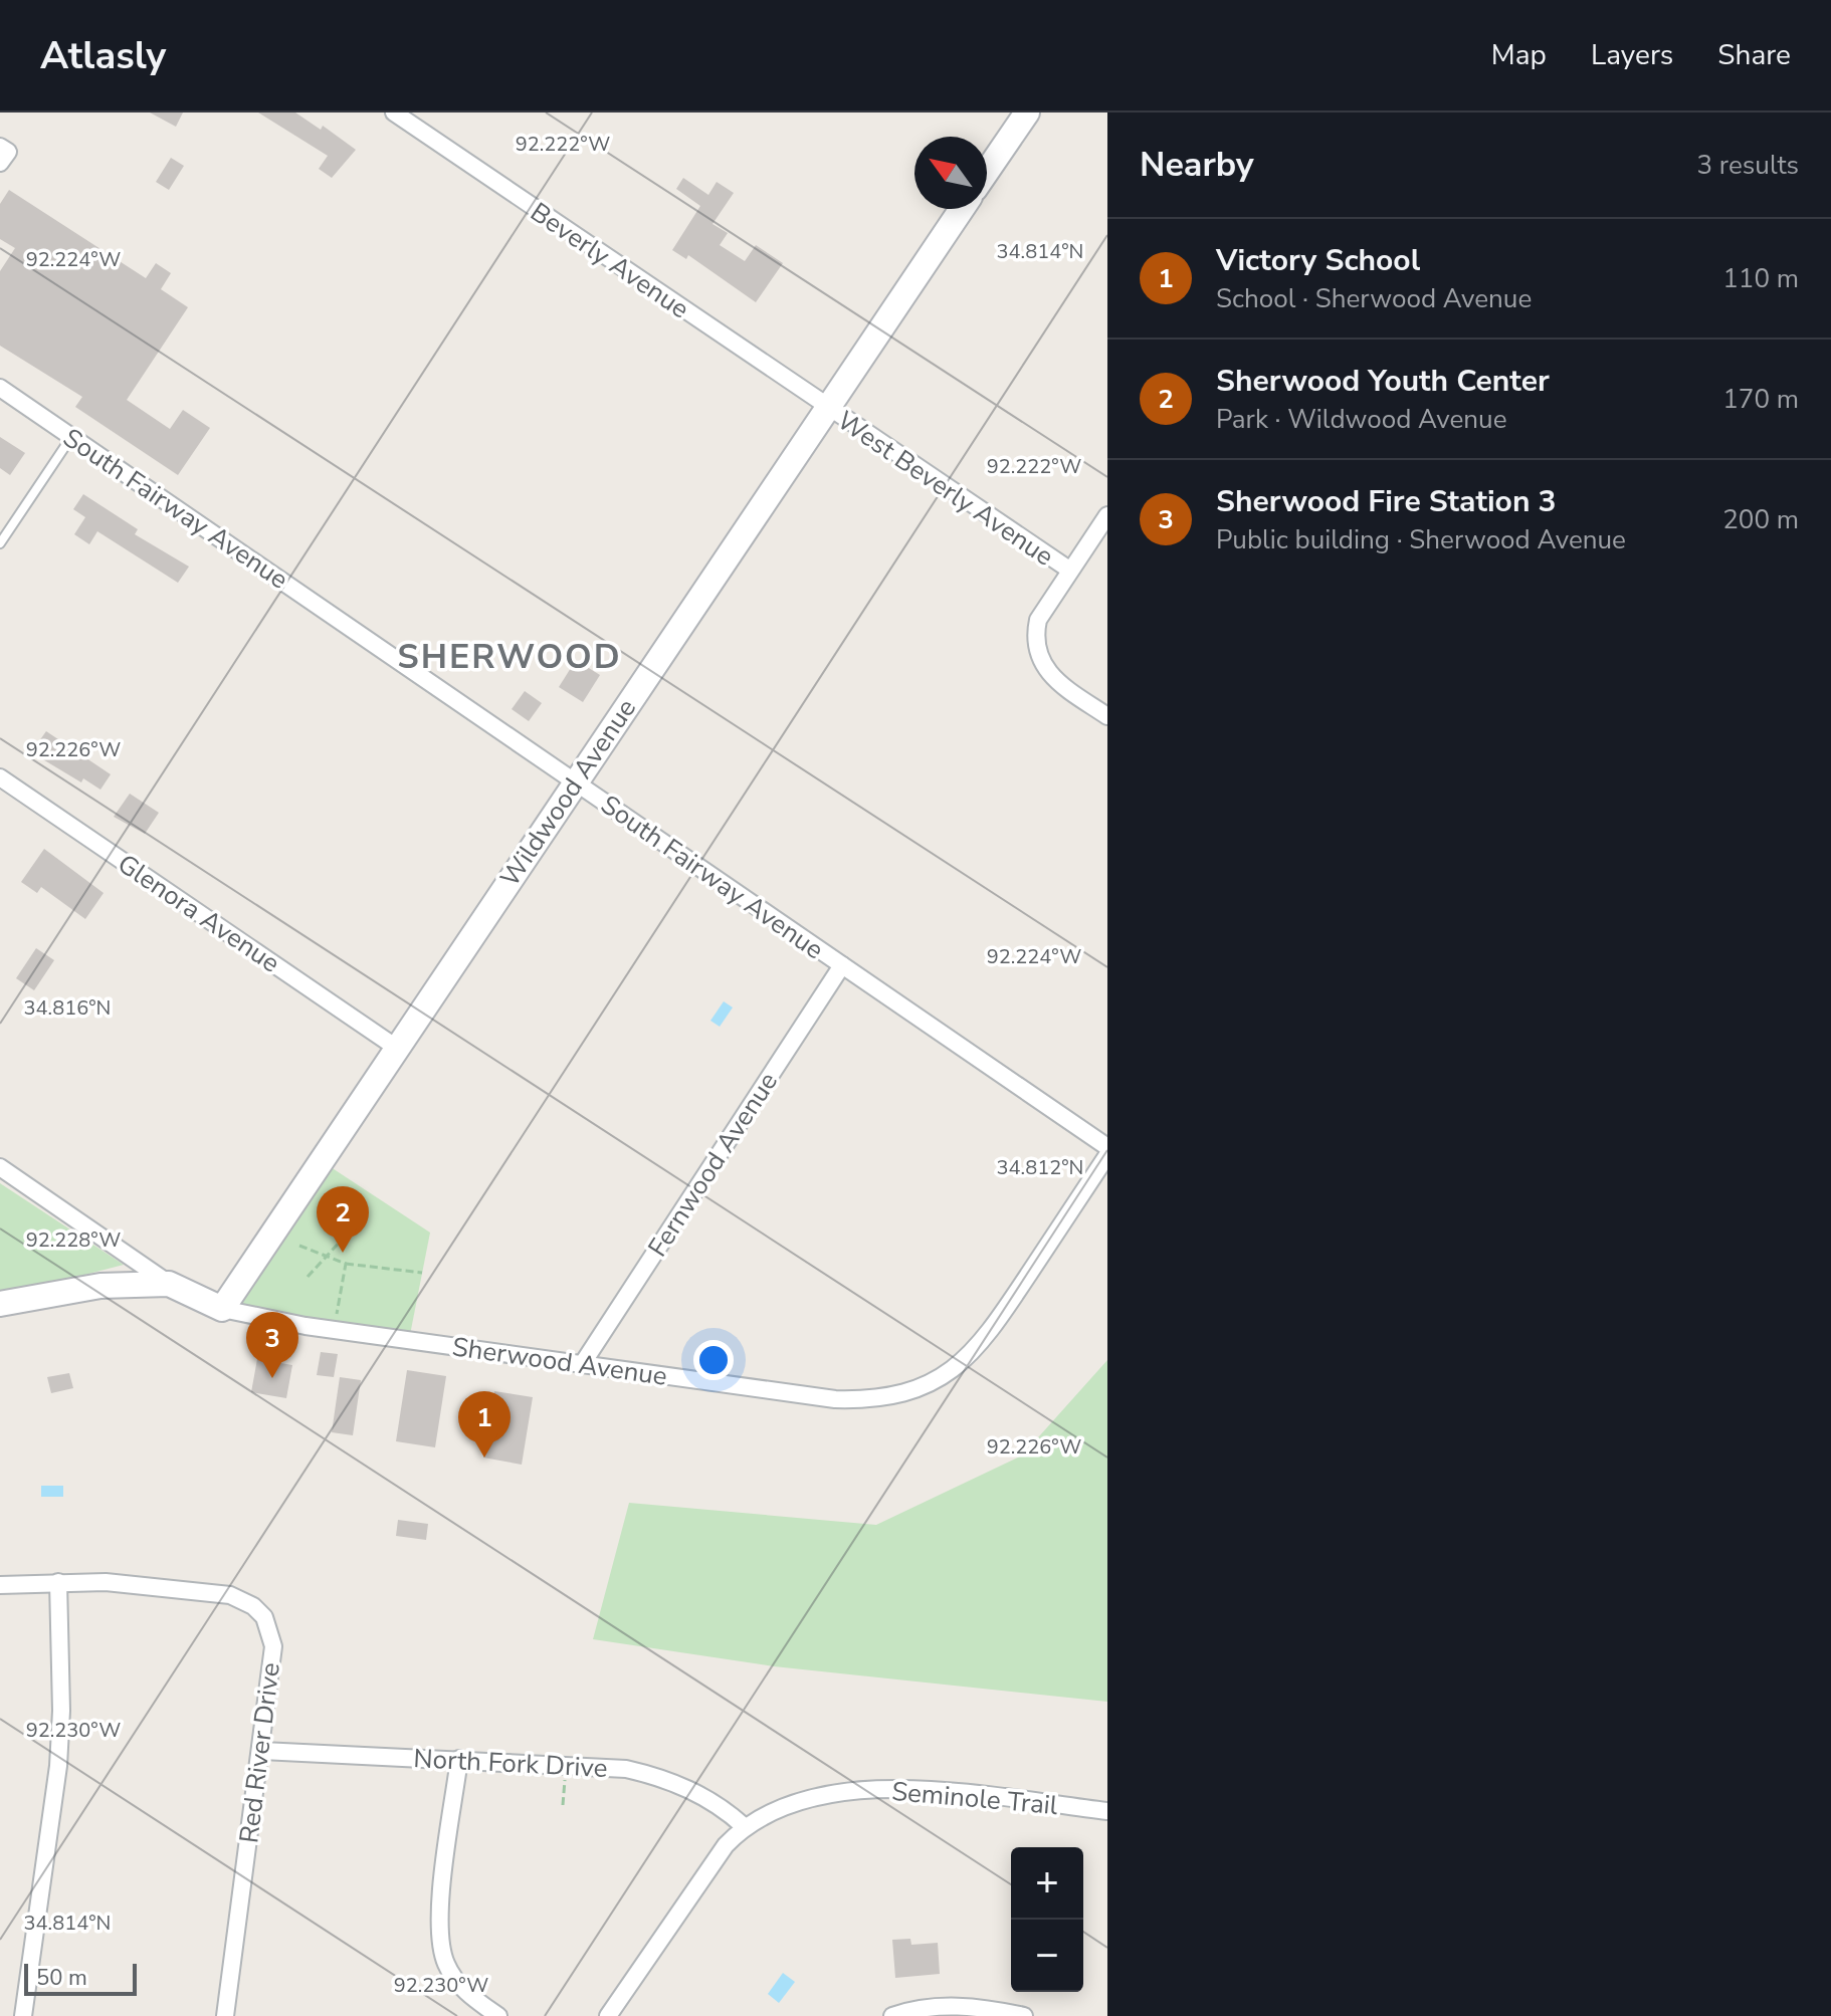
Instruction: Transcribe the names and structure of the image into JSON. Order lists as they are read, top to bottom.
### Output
{
  "streets": {
    "street": [
      "Beverly Avenue",
      "West Beverly Avenue",
      "South Fairway Avenue",
      "Wildwood Avenue",
      "Glenora Avenue",
      "Fernwood Avenue",
      "Sherwood Avenue",
      "Red River Drive",
      "North Fork Drive",
      "Seminole Trail"
    ]
  },
  "crossings": [
    ["Beverly Avenue", "West Beverly Avenue"],
    ["Beverly Avenue", "Wildwood Avenue"],
    ["West Beverly Avenue", "Wildwood Avenue"],
    ["South Fairway Avenue", "Wildwood Avenue"],
    ["South Fairway Avenue", "Fernwood Avenue"],
    ["Wildwood Avenue", "Glenora Avenue"],
    ["Wildwood Avenue", "Sherwood Avenue"],
    ["Fernwood Avenue", "Sherwood Avenue"],
    ["Red River Drive", "North Fork Drive"],
    ["North Fork Drive", "Seminole Trail"]
  ],
  "districts": ["SHERWOOD"],
  "scale_bar": "50 m",
  "north": "top left",
  "page": {
    "header": "Atlasly",
    "nav": ["Map", "Layers", "Share"],
    "heading": ["Nearby", "3 results"],
    "list": [
      {
        "mark": "1",
        "name": "Victory School",
        "note": "School · Sherwood Avenue",
        "value": "110 m"
      },
      {
        "mark": "2",
        "name": "Sherwood Youth Center",
        "note": "Park · Wildwood Avenue",
        "value": "170 m"
      },
      {
        "mark": "3",
        "name": "Sherwood Fire Station 3",
        "note": "Public building · Sherwood Avenue",
        "value": "200 m"
      }
    ],
    "pins": ["2", "3", "1"],
    "map_buttons": ["+", "−"],
    "scale": "50 m"
  },
  "coordinates": [
    "92.222°W",
    "34.814°N",
    "92.224°W",
    "92.226°W",
    "34.816°N",
    "34.812°N",
    "92.228°W",
    "92.230°W"
  ]
}
